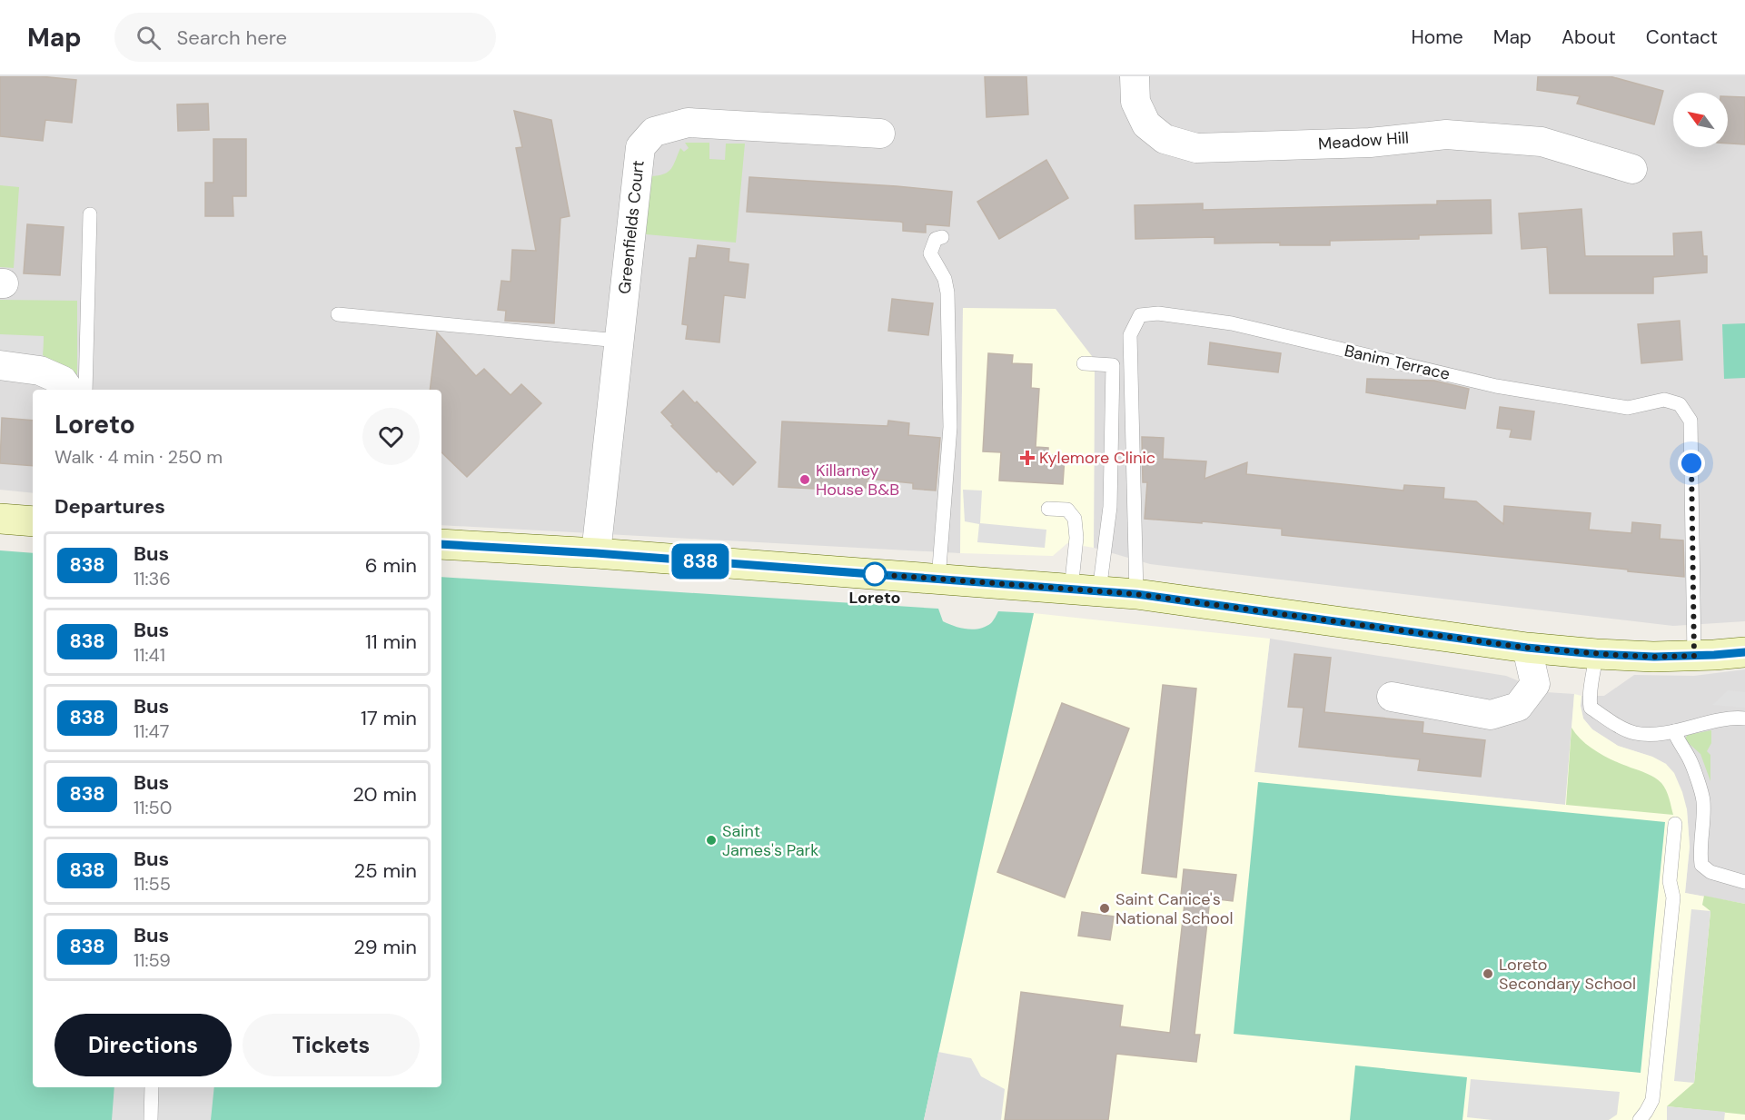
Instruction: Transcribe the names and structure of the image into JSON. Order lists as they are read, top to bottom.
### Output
{
  "streets": {
    "street": ["Meadow Hill", "Greenfields Court"],
    "lane": ["Banim Terrace"]
  },
  "places": {
    "health": ["Kylemore Clinic"],
    "other": [
      "Killarney House B&B",
      "Loreto",
      "Saint James's Park",
      "Saint Canice's National School",
      "Loreto Secondary School"
    ]
  },
  "lines": ["bus line 838"],
  "north": "top left",
  "page": {
    "header": "Map",
    "search": "Search here",
    "nav": [
      "Home",
      "Map",
      "About",
      "Contact"
    ],
    "on_map": "838",
    "heading": [
      ["Loreto", "Walk · 4 min · 250 m"],
      "Departures"
    ],
    "list": [
      {
        "mark": "838",
        "name": "Bus",
        "note": "11:36",
        "value": "6 min"
      },
      {
        "mark": "838",
        "name": "Bus",
        "note": "11:41",
        "value": "11 min"
      },
      {
        "mark": "838",
        "name": "Bus",
        "note": "11:47",
        "value": "17 min"
      },
      {
        "mark": "838",
        "name": "Bus",
        "note": "11:50",
        "value": "20 min"
      },
      {
        "mark": "838",
        "name": "Bus",
        "note": "11:55",
        "value": "25 min"
      },
      {
        "mark": "838",
        "name": "Bus",
        "note": "11:59",
        "value": "29 min"
      }
    ],
    "buttons": ["Directions", "Tickets"]
  }
}
